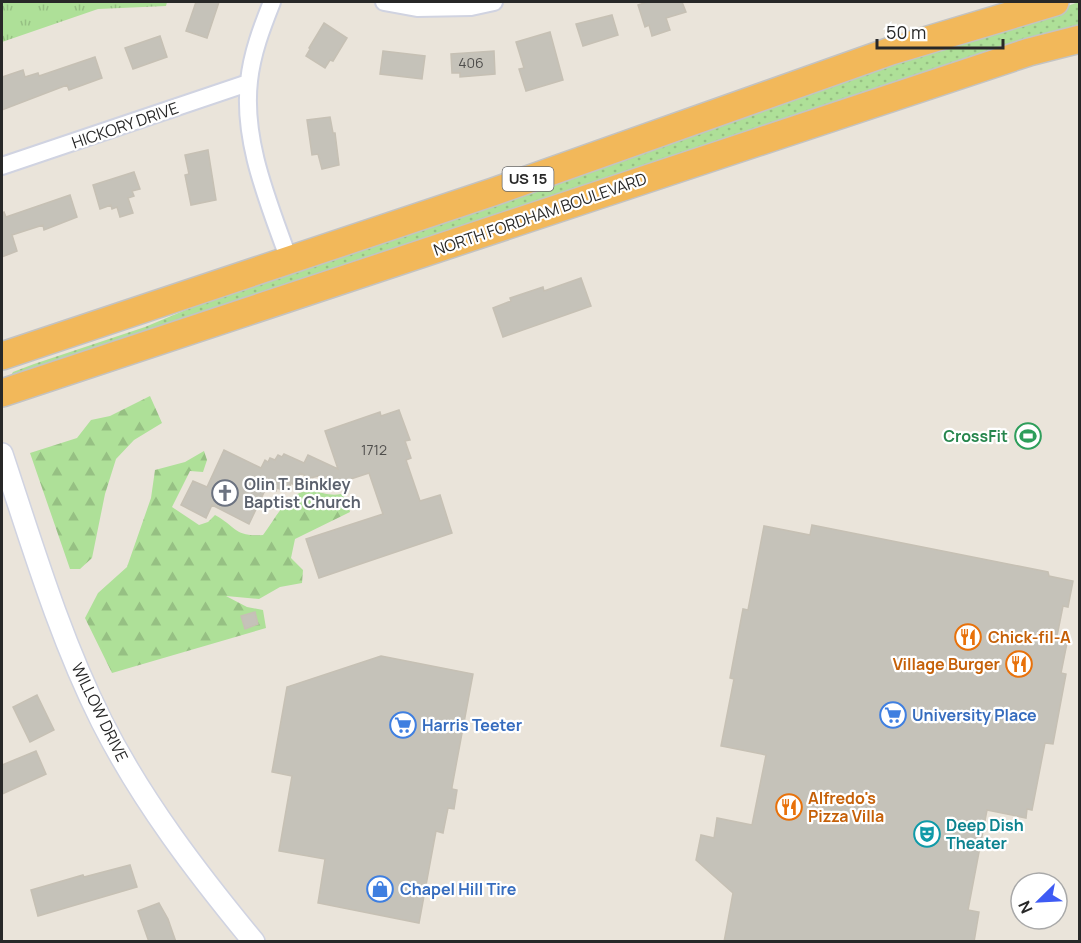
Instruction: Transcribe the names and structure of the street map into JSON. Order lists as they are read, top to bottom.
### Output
{
  "streets": {
    "highway": ["US 15", "NORTH FORDHAM BOULEVARD"],
    "street": ["HICKORY DRIVE", "WILLOW DRIVE"]
  },
  "places": {
    "sports": ["CrossFit"],
    "church": ["Olin T. Binkley Baptist Church"],
    "restaurant": ["Chick-fil-A", "Village Burger", "Alfredo's Pizza Villa"],
    "supermarket": ["University Place", "Harris Teeter"],
    "theatre": ["Deep Dish Theater"],
    "shop": ["Chapel Hill Tire"]
  },
  "house_numbers": ["406", "1712"],
  "scale_bar": "50 m",
  "north": "bottom left"
}
